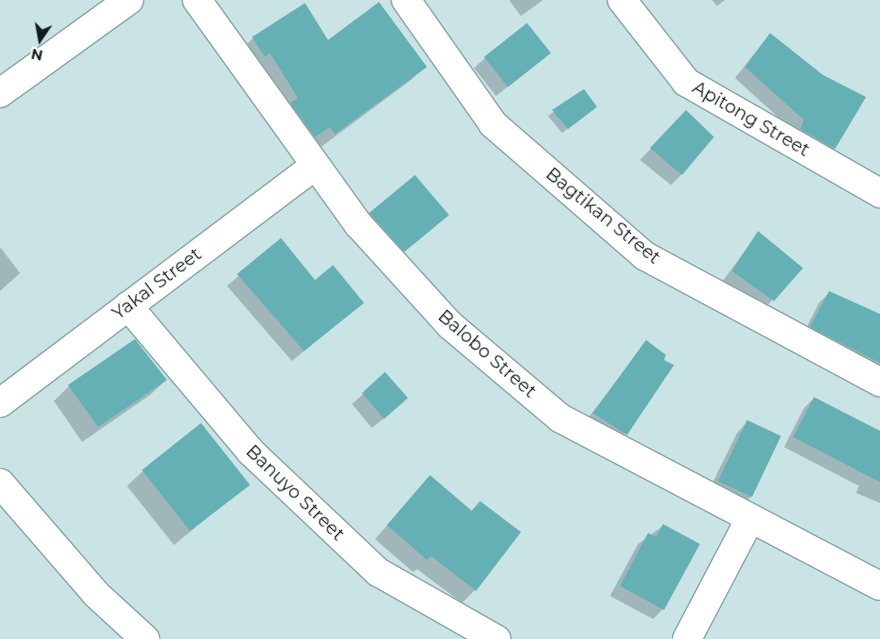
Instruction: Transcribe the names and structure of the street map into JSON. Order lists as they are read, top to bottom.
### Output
{
  "streets": {
    "street": [
      "Apitong Street",
      "Bagtikan Street",
      "Yakal Street",
      "Balobo Street",
      "Banuyo Street"
    ]
  },
  "crossings": [
    ["Yakal Street", "Balobo Street"],
    ["Yakal Street", "Banuyo Street"]
  ],
  "north": "bottom"
}
